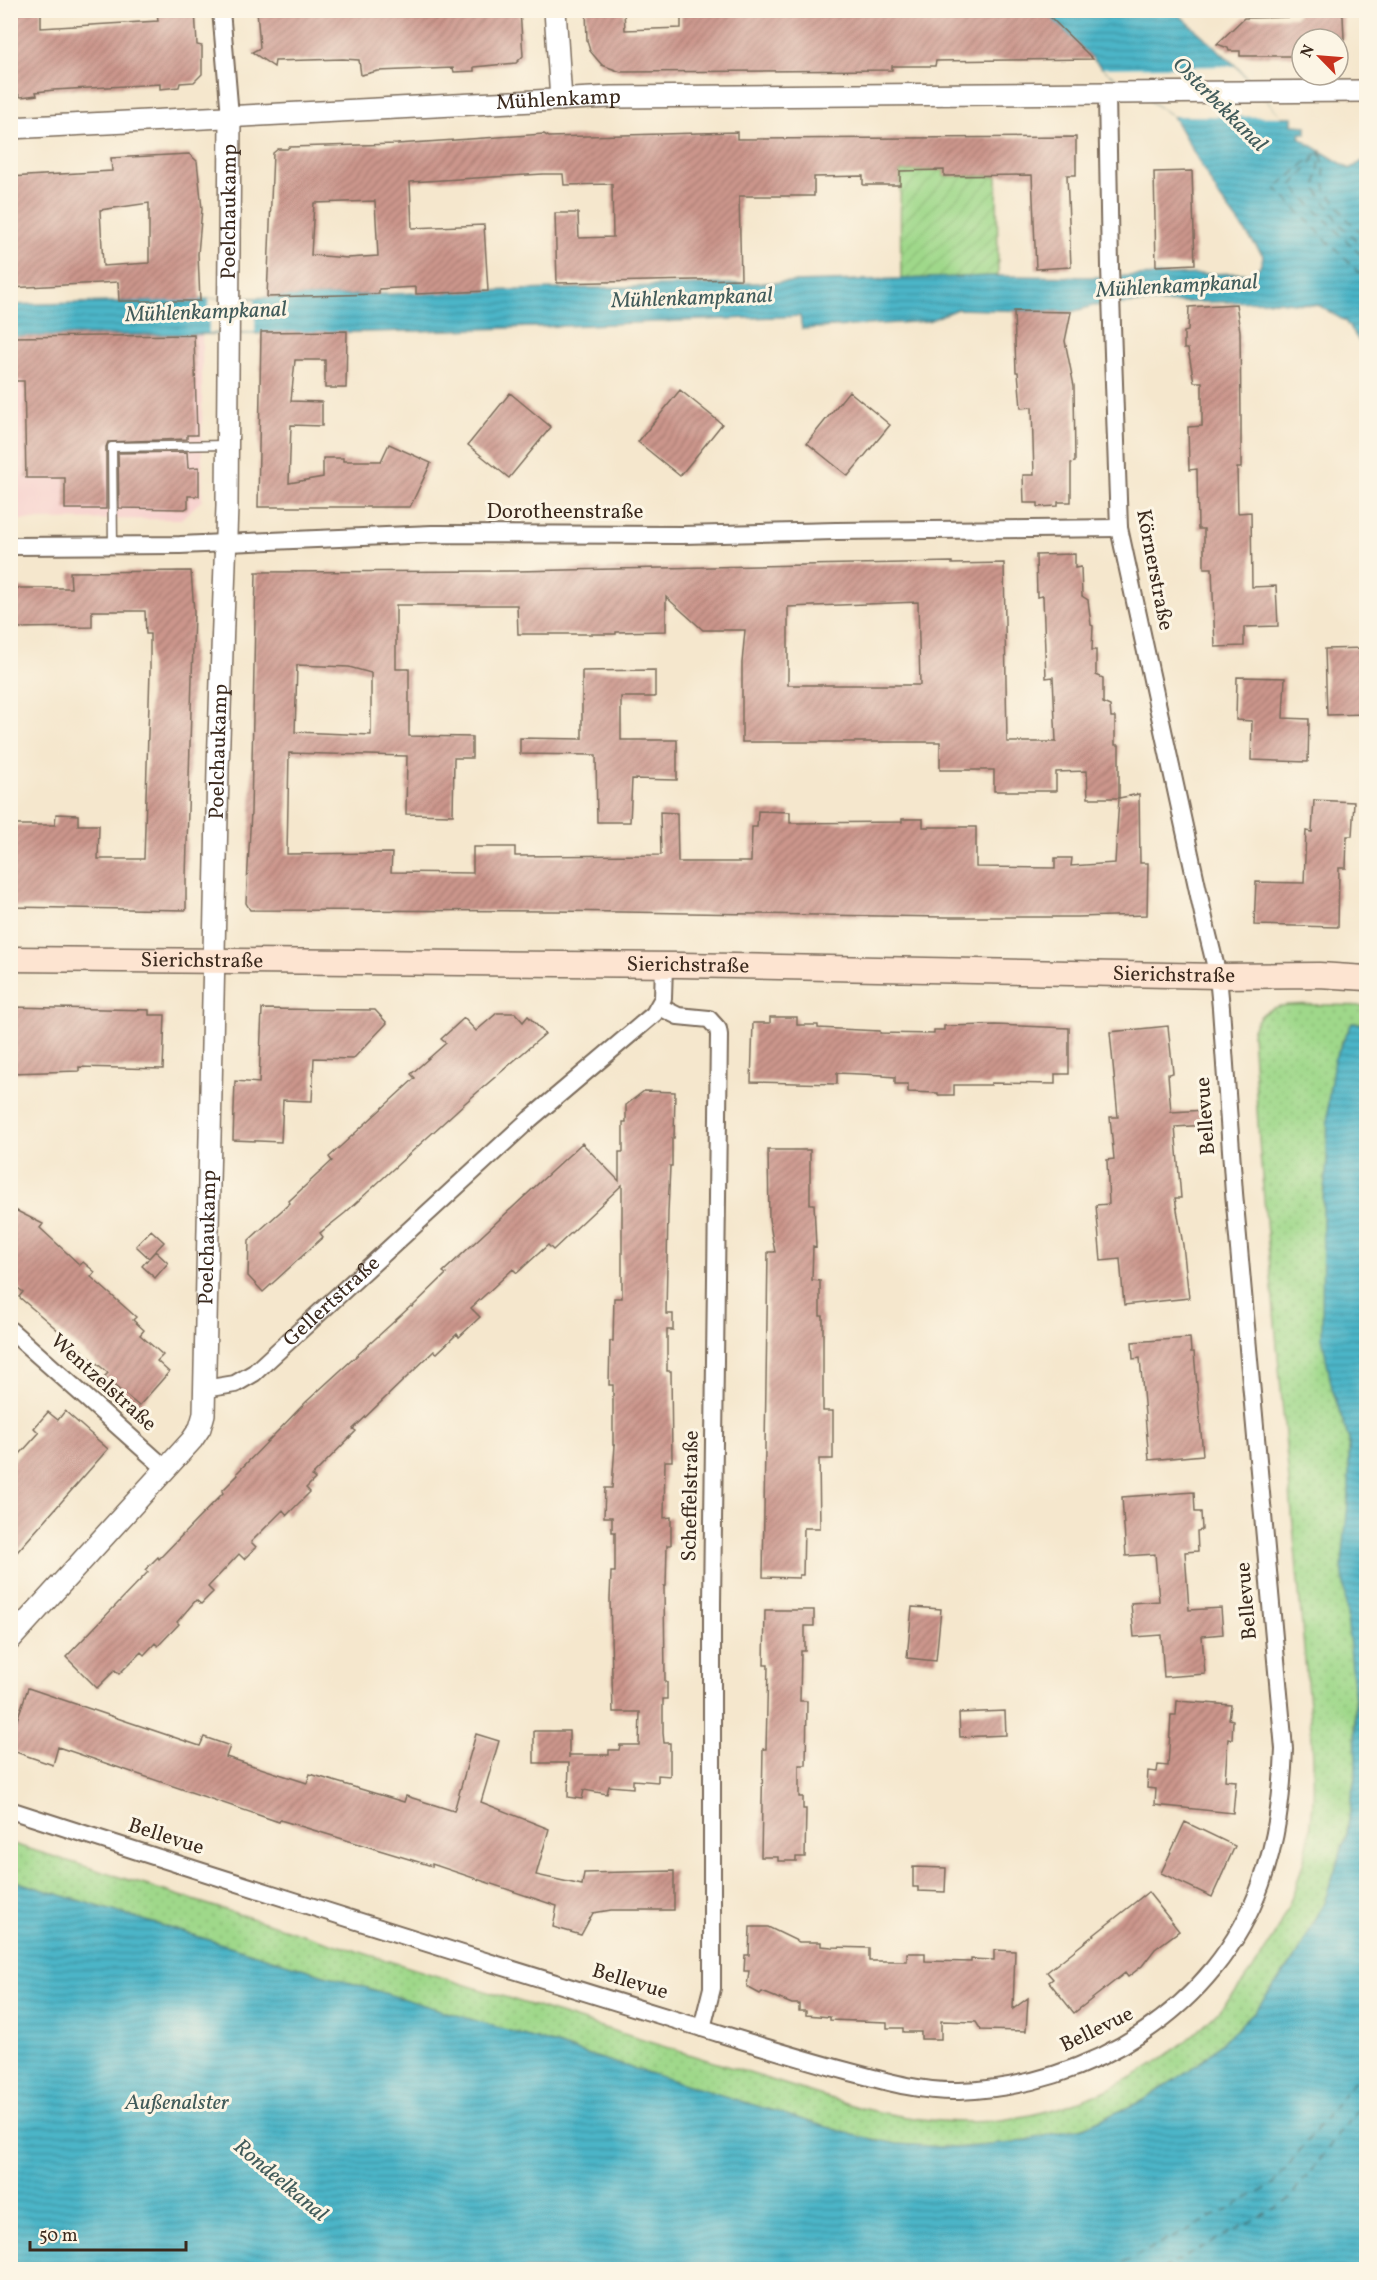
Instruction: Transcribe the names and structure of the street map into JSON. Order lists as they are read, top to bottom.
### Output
{
  "streets": {
    "main road": ["Sierichstraße"],
    "street": [
      "Mühlenkamp",
      "Poelchaukamp",
      "Dorotheenstraße",
      "Körnerstraße",
      "Bellevue",
      "Gellertstraße",
      "Wentzelstraße",
      "Scheffelstraße"
    ]
  },
  "crossings": [
    ["Mühlenkamp", "Poelchaukamp"],
    ["Mühlenkamp", "Körnerstraße"],
    ["Poelchaukamp", "Dorotheenstraße"],
    ["Poelchaukamp", "Sierichstraße"],
    ["Poelchaukamp", "Gellertstraße"],
    ["Dorotheenstraße", "Körnerstraße"],
    ["Körnerstraße", "Sierichstraße"],
    ["Körnerstraße", "Bellevue"],
    ["Sierichstraße", "Bellevue"],
    ["Bellevue", "Scheffelstraße"],
    ["Gellertstraße", "Scheffelstraße"]
  ],
  "water": [
    "Osterbekkanal",
    "Mühlenkampkanal",
    "Außenalster",
    "Rondeelkanal"
  ],
  "scale_bar": "50 m",
  "north": "top left"
}
